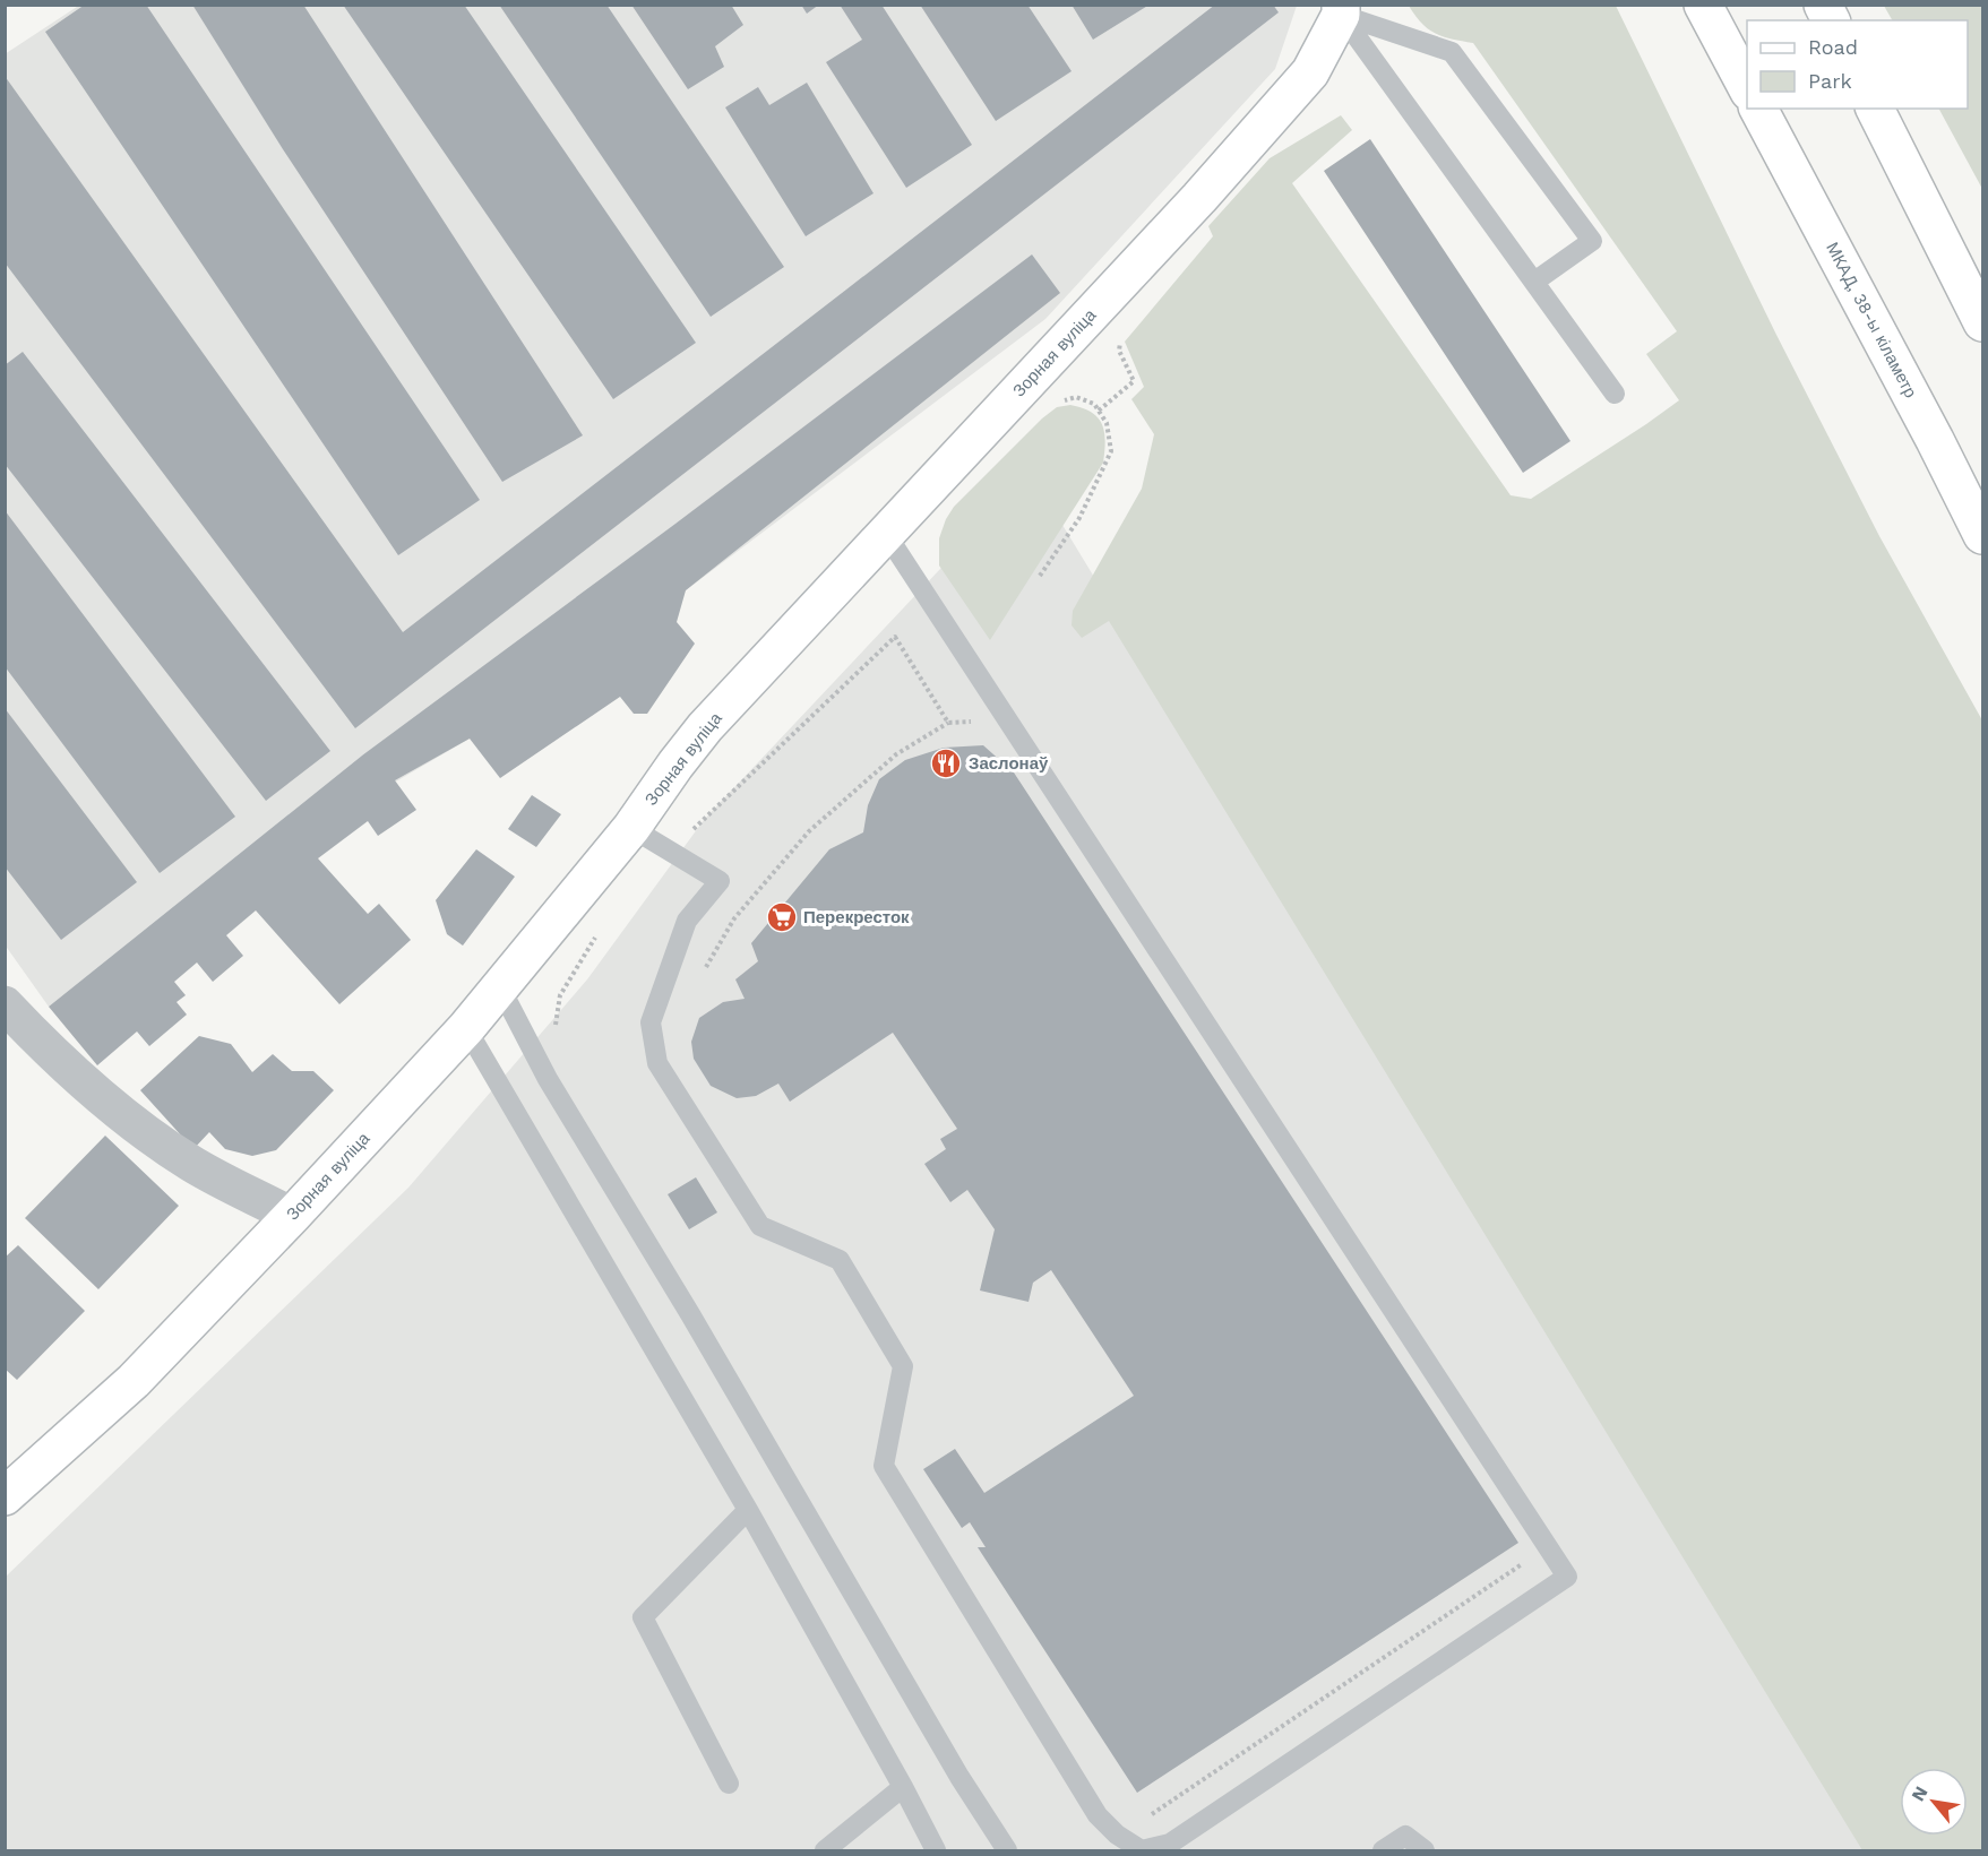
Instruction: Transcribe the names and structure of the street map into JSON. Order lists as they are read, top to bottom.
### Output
{
  "streets": {
    "main road": ["МКАД, 38-ы кіламетр", "Зорная вуліца"]
  },
  "places": {
    "restaurant": ["Заслонаў"],
    "supermarket": ["Перекресток"]
  },
  "legend": ["Road", "Park"],
  "north": "top left"
}
